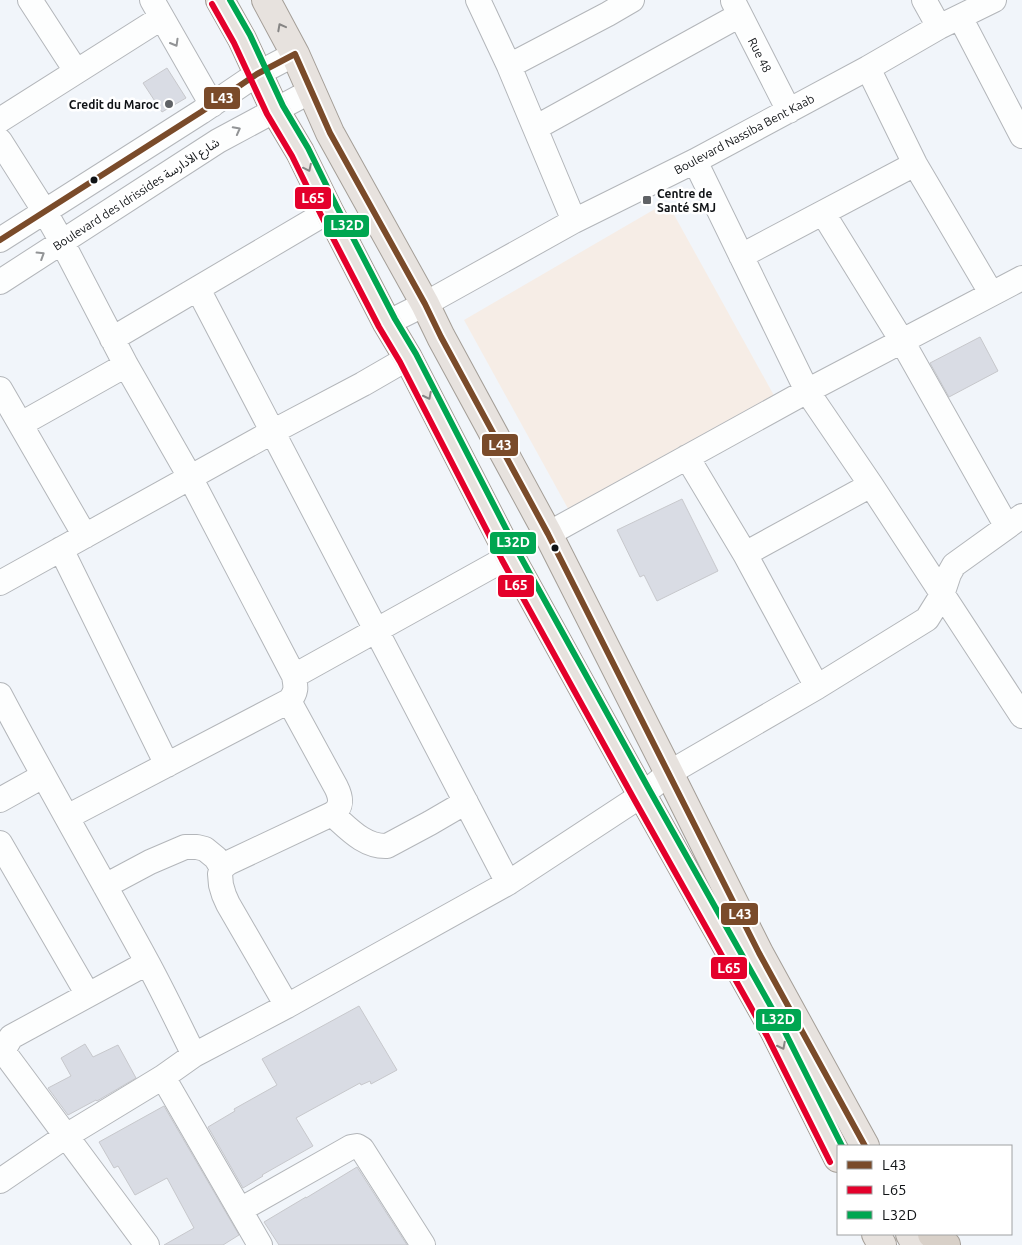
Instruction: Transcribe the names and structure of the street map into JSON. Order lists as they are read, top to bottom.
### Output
{
  "streets": {
    "street": ["Rue 48", "Boulevard Nassiba Bent Kaab", "Boulevard des Idrissides شارع الأدارسة"]
  },
  "crossings": [
    ["Rue 48", "Boulevard Nassiba Bent Kaab"]
  ],
  "places": {
    "other": ["Credit du Maroc"],
    "transit": ["Centre de Santé SMJ"]
  },
  "lines": ["transit line L32D", "transit line L65", "transit line L43"],
  "legend": ["L43", "L65", "L32D"]
}
